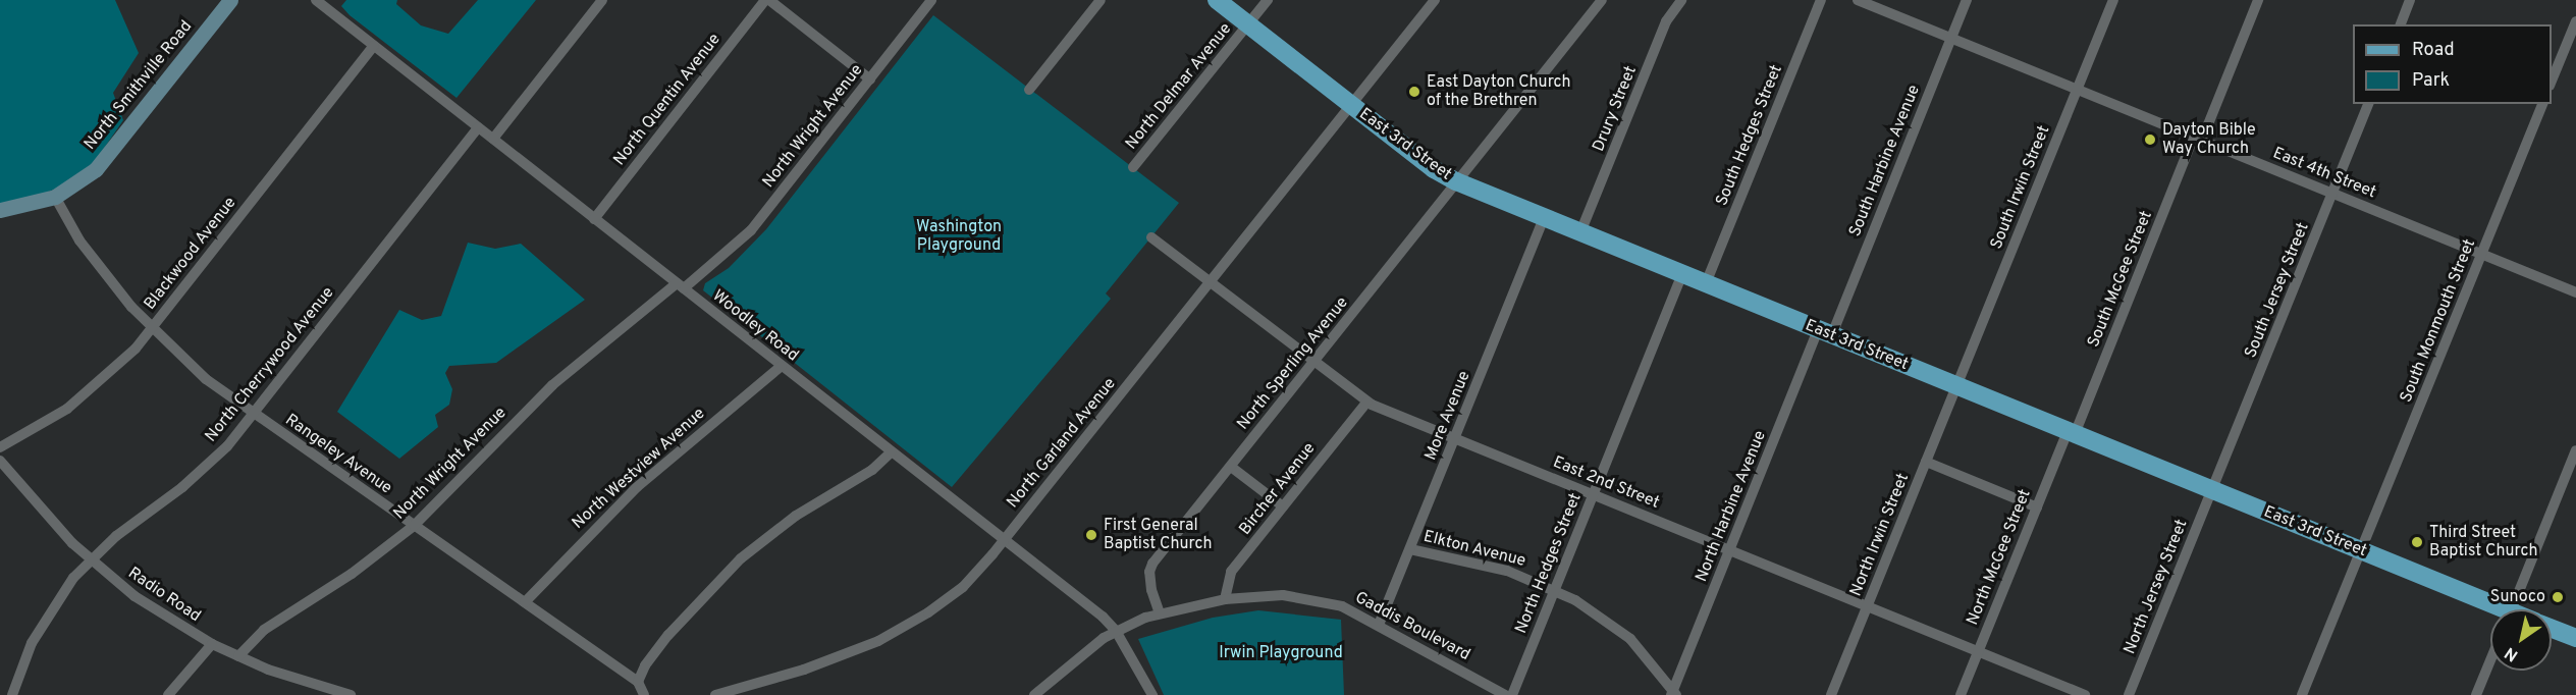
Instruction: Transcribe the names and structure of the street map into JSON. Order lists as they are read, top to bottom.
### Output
{
  "streets": {
    "main road": ["North Smithville Road", "East 3rd Street"],
    "street": [
      "North Delmar Avenue",
      "North Quentin Avenue",
      "Drury Street",
      "North Wright Avenue",
      "South Hedges Street",
      "South Harbine Avenue",
      "East 4th Street",
      "South Irwin Street",
      "Blackwood Avenue",
      "South McGee Street",
      "South Jersey Street",
      "South Monmouth Street",
      "Woodley Road",
      "North Sperling Avenue",
      "North Cherrywood Avenue",
      "More Avenue",
      "North Garland Avenue",
      "Rangeley Avenue",
      "North Westview Avenue",
      "East 2nd Street",
      "Bircher Avenue",
      "North Harbine Avenue",
      "North Irwin Street",
      "Elkton Avenue",
      "North McGee Street",
      "North Hedges Street",
      "North Jersey Street",
      "Radio Road",
      "Gaddis Boulevard"
    ]
  },
  "crossings": [
    ["North Smithville Road", "Rangeley Avenue"],
    ["North Delmar Avenue", "East 3rd Street"],
    ["North Quentin Avenue", "Woodley Road"],
    ["Drury Street", "East 3rd Street"],
    ["North Wright Avenue", "Woodley Road"],
    ["North Wright Avenue", "Rangeley Avenue"],
    ["North Wright Avenue", "Radio Road"],
    ["South Hedges Street", "East 3rd Street"],
    ["East 3rd Street", "South Harbine Avenue"],
    ["East 3rd Street", "South Irwin Street"],
    ["East 3rd Street", "South McGee Street"],
    ["East 3rd Street", "South Jersey Street"],
    ["East 3rd Street", "South Monmouth Street"],
    ["East 3rd Street", "North Sperling Avenue"],
    ["East 3rd Street", "More Avenue"],
    ["East 3rd Street", "North Garland Avenue"],
    ["East 3rd Street", "North Harbine Avenue"],
    ["East 3rd Street", "North Irwin Street"],
    ["East 3rd Street", "North McGee Street"],
    ["East 3rd Street", "North Hedges Street"],
    ["East 3rd Street", "North Jersey Street"],
    ["South Harbine Avenue", "East 4th Street"],
    ["South Harbine Avenue", "North Harbine Avenue"],
    ["East 4th Street", "South Irwin Street"],
    ["East 4th Street", "South McGee Street"],
    ["East 4th Street", "South Jersey Street"],
    ["East 4th Street", "South Monmouth Street"],
    ["South Irwin Street", "North Irwin Street"],
    ["Blackwood Avenue", "Woodley Road"],
    ["Blackwood Avenue", "Rangeley Avenue"],
    ["South McGee Street", "North McGee Street"],
    ["South Jersey Street", "North Jersey Street"],
    ["Woodley Road", "North Cherrywood Avenue"],
    ["Woodley Road", "North Garland Avenue"],
    ["Woodley Road", "North Westview Avenue"],
    ["Woodley Road", "Gaddis Boulevard"],
    ["North Sperling Avenue", "East 2nd Street"],
    ["North Sperling Avenue", "Gaddis Boulevard"],
    ["North Cherrywood Avenue", "Rangeley Avenue"],
    ["North Cherrywood Avenue", "Radio Road"],
    ["More Avenue", "East 2nd Street"],
    ["More Avenue", "Elkton Avenue"],
    ["More Avenue", "Gaddis Boulevard"],
    ["North Garland Avenue", "East 2nd Street"],
    ["Rangeley Avenue", "North Westview Avenue"],
    ["East 2nd Street", "Bircher Avenue"],
    ["East 2nd Street", "North Harbine Avenue"],
    ["East 2nd Street", "North Irwin Street"],
    ["East 2nd Street", "North McGee Street"],
    ["East 2nd Street", "North Hedges Street"],
    ["Bircher Avenue", "Gaddis Boulevard"],
    ["North Harbine Avenue", "Elkton Avenue"],
    ["Elkton Avenue", "North Hedges Street"]
  ],
  "parks": ["Washington Playground", "Irwin Playground"],
  "places": [
    "East Dayton Church of the Brethren",
    "Dayton Bible Way Church",
    "First General Baptist Church",
    "Third Street Baptist Church",
    "Sunoco"
  ],
  "legend": ["Road", "Park"],
  "north": "bottom left"
}
